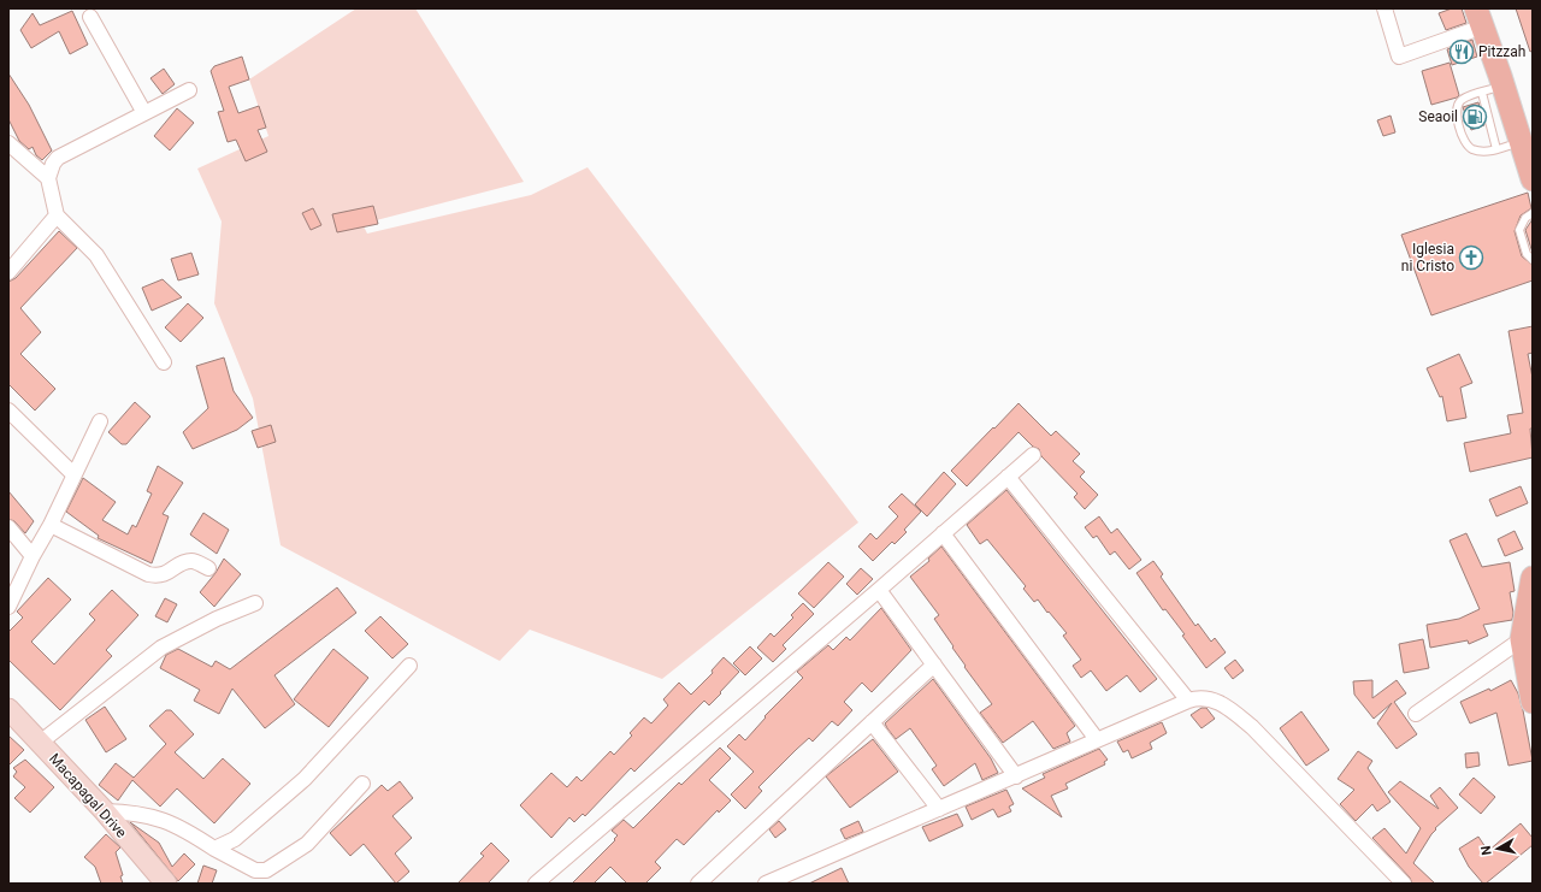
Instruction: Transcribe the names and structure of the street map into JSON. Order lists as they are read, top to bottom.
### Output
{
  "streets": {
    "main road": ["Macapagal Drive"]
  },
  "places": {
    "restaurant": ["Pitzzah"],
    "fuel station": ["Seaoil"],
    "church": ["Iglesia ni Cristo"]
  },
  "north": "left"
}
